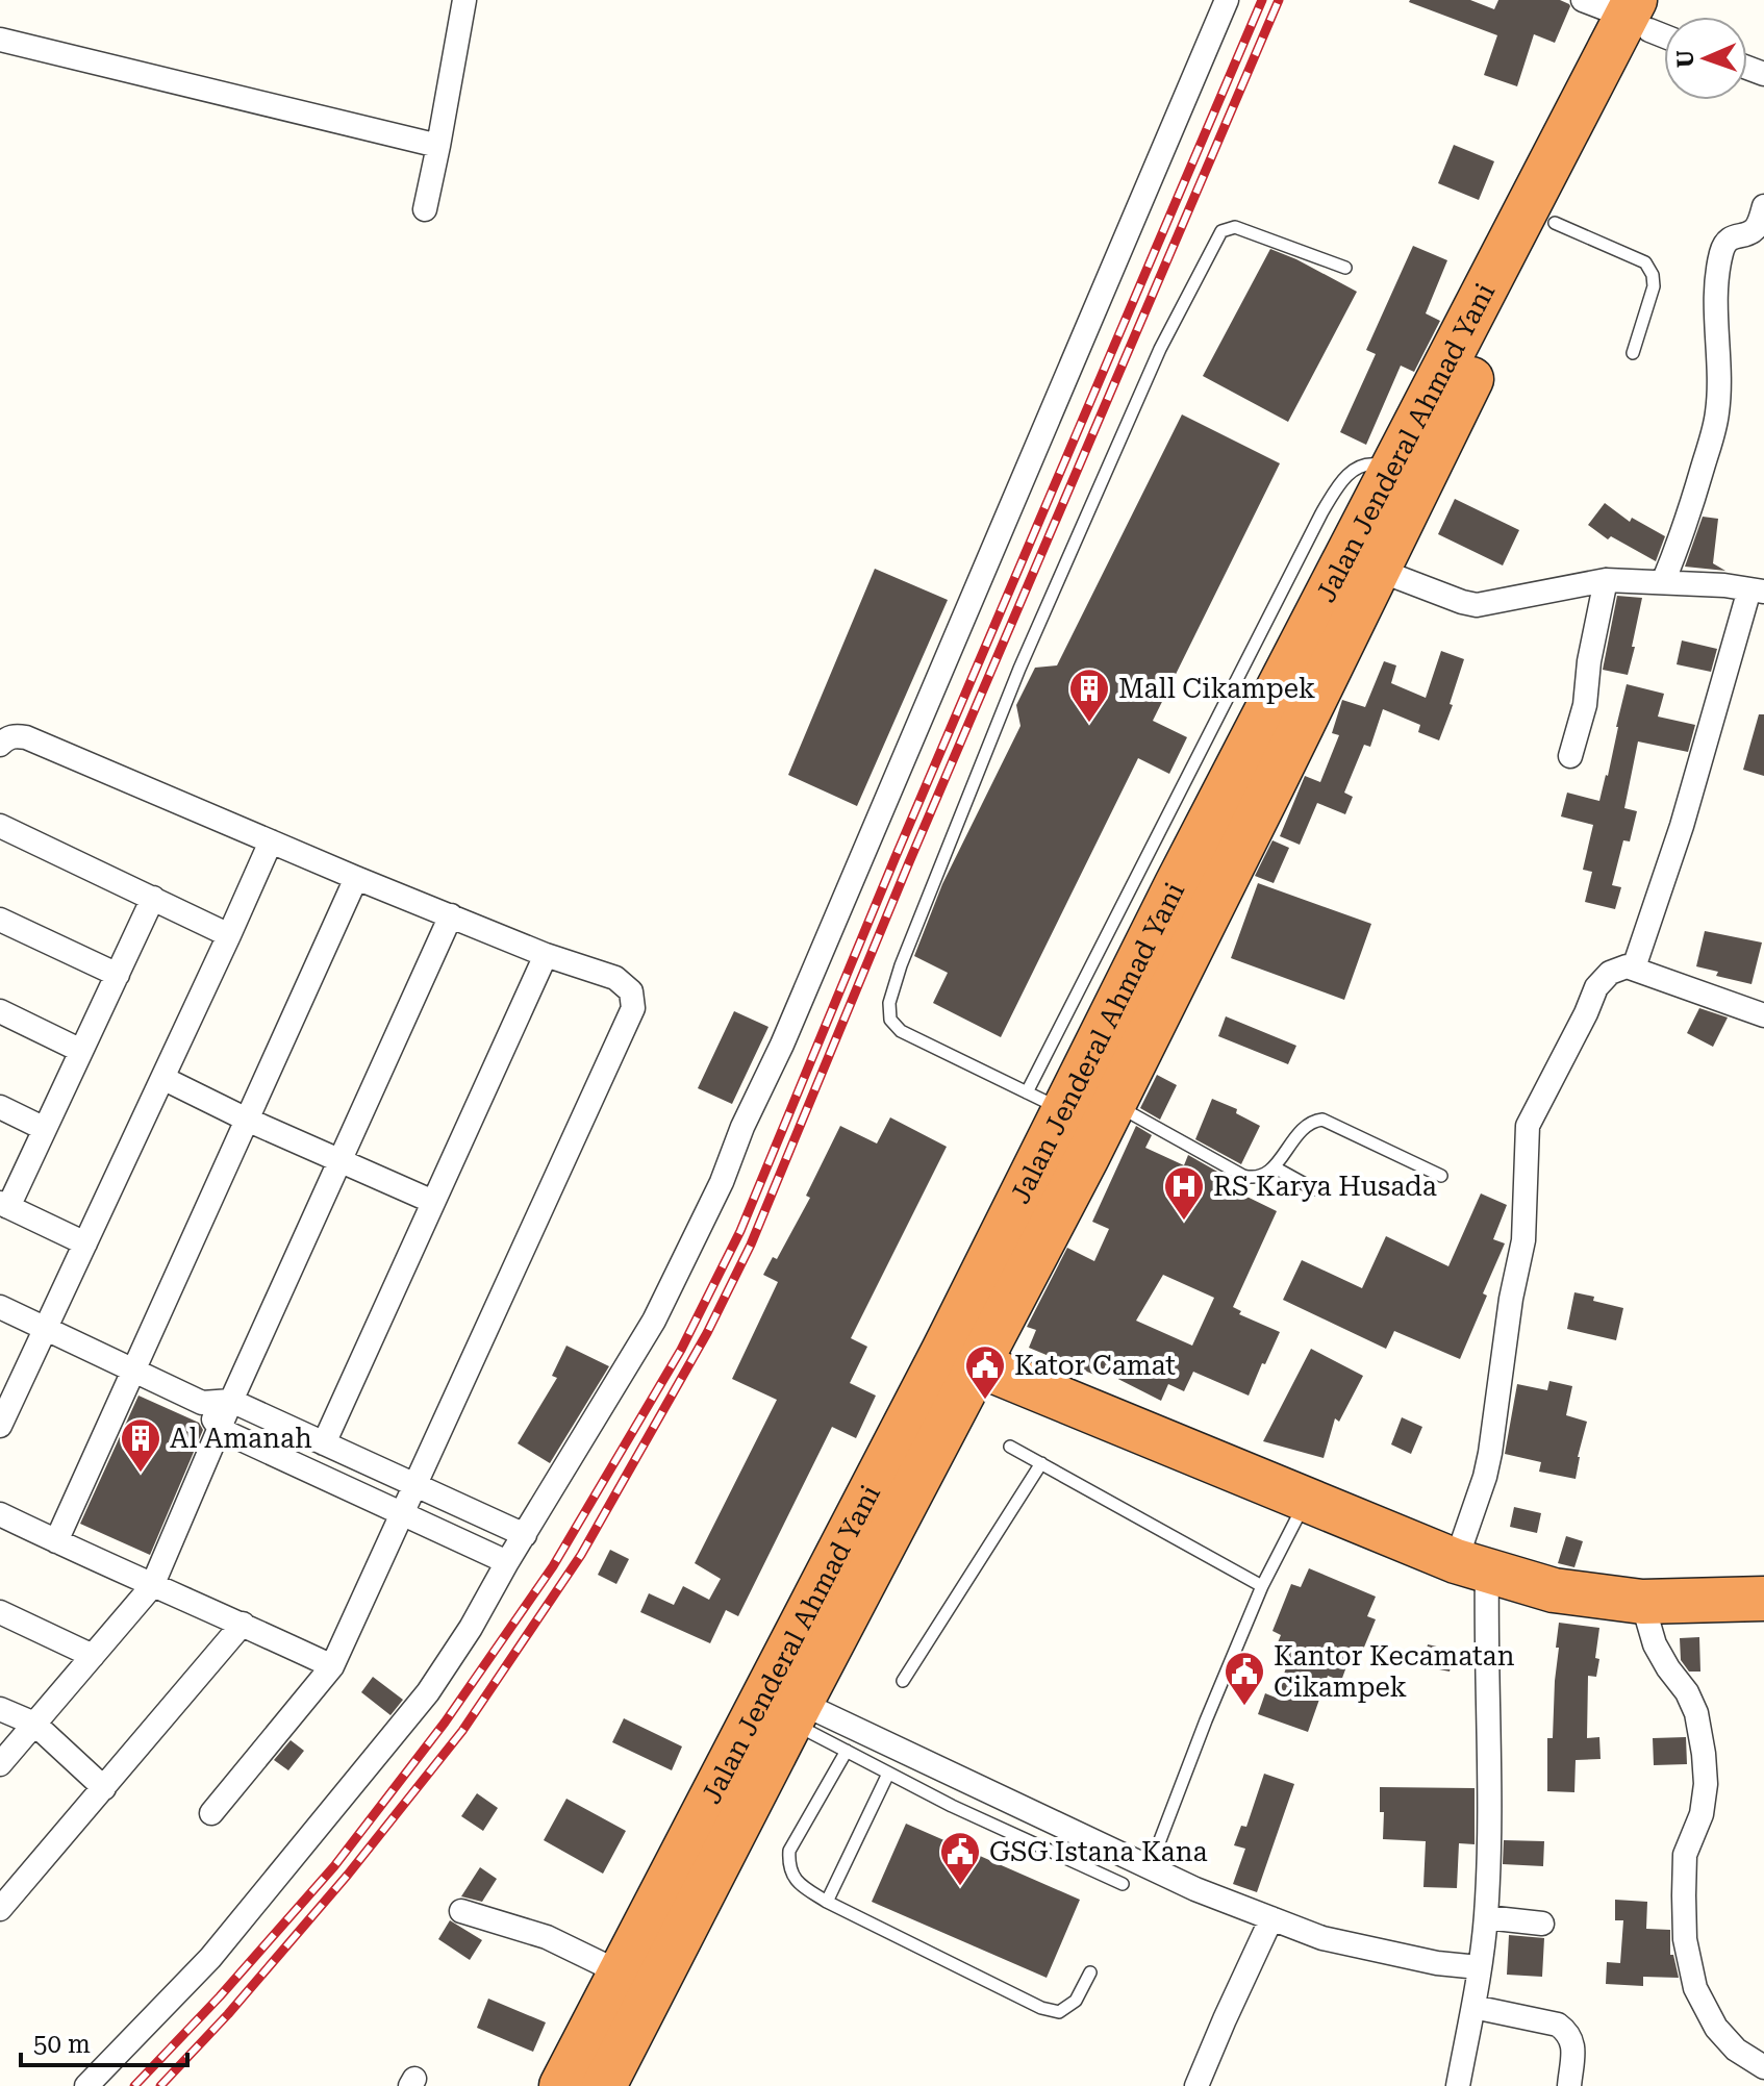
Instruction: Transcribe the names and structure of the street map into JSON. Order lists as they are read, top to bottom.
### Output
{
  "streets": {
    "highway": ["Jalan Jenderal Ahmad Yani"]
  },
  "places": {
    "building": ["Mall Cikampek", "Al Amanah"],
    "hospital": ["RS Karya Husada"],
    "public building": ["Kator Camat", "Kantor Kecamatan Cikampek", "GSG Istana Kana"]
  },
  "scale_bar": "50 m",
  "north": "left"
}
